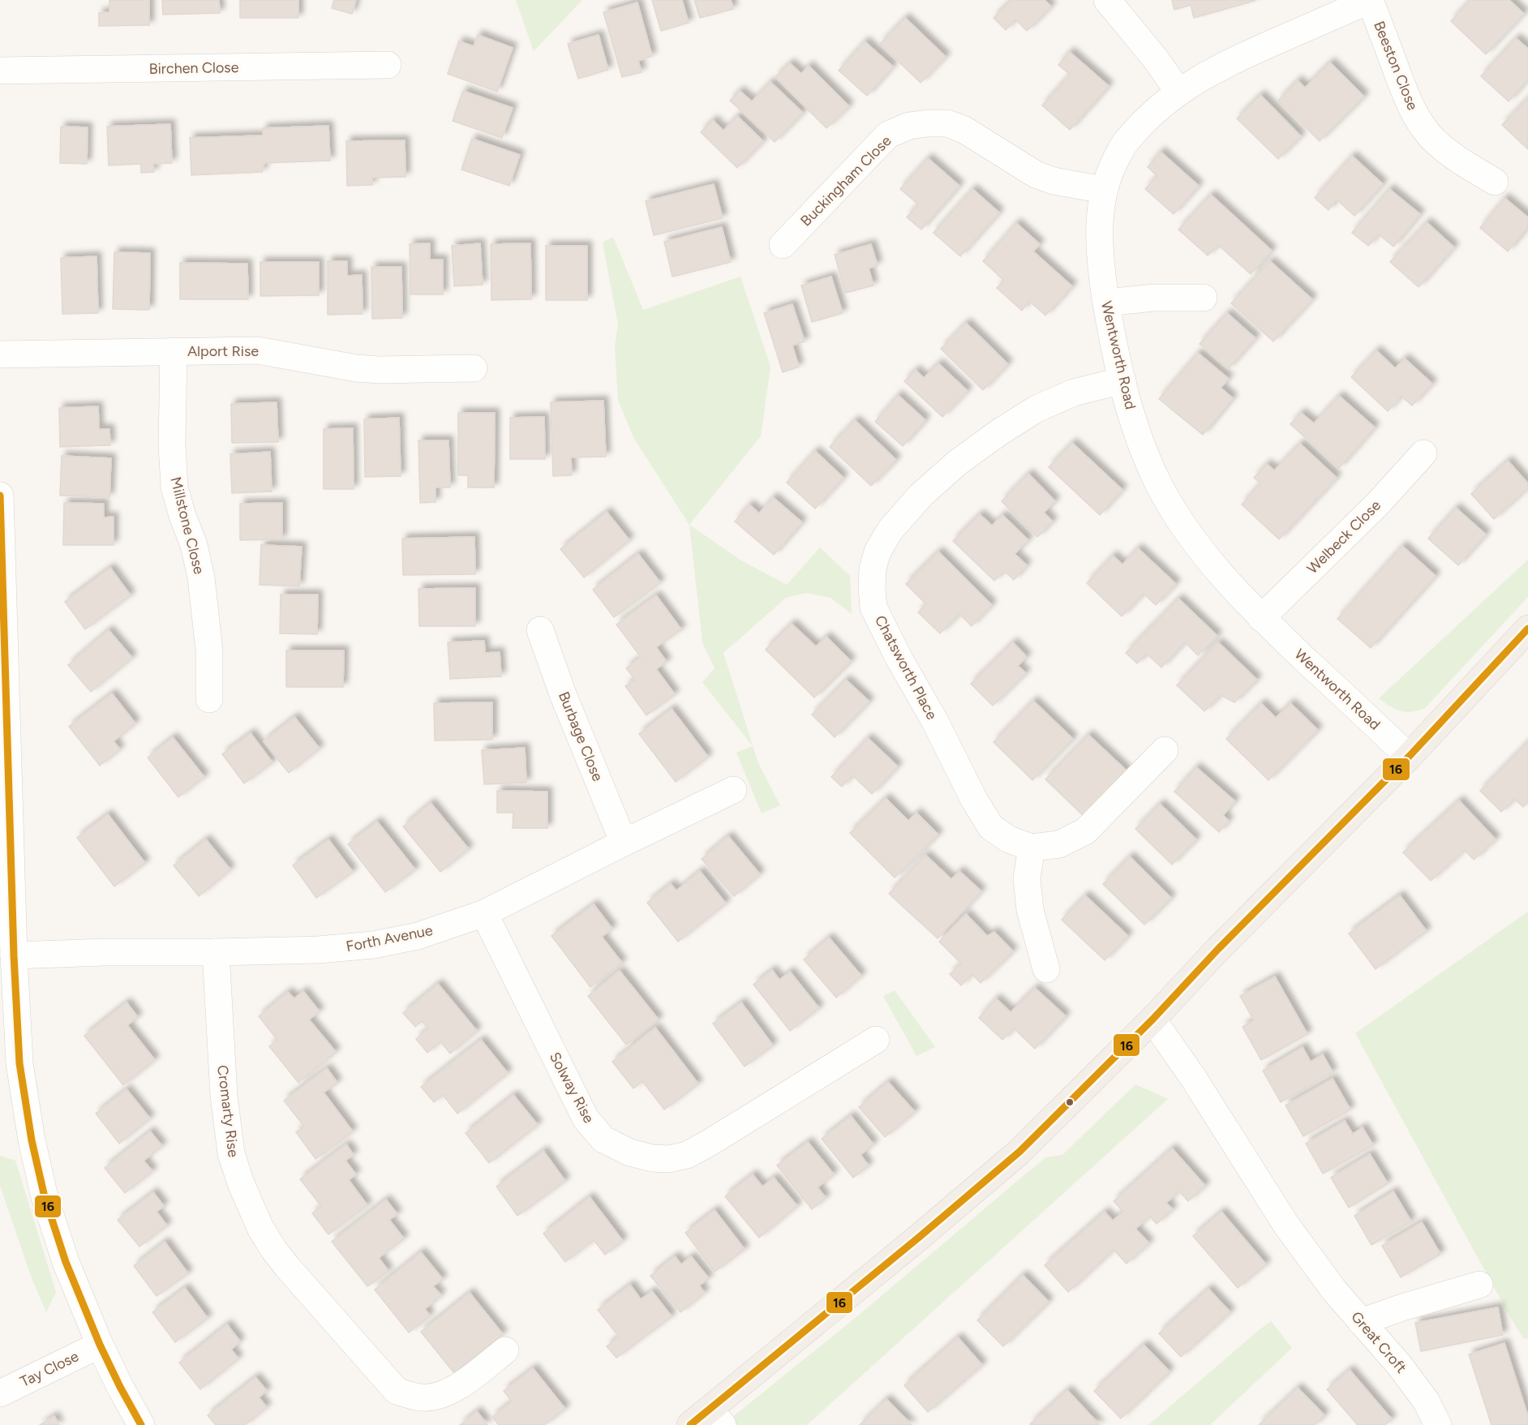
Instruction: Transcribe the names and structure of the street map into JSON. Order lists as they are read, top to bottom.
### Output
{
  "streets": {
    "street": [
      "Beeston Close",
      "Birchen Close",
      "Buckingham Close",
      "Alport Rise",
      "Wentworth Road",
      "Millstone Close",
      "Welbeck Close",
      "Chatsworth Place",
      "Burbage Close",
      "Forth Avenue",
      "Solway Rise",
      "Cromarty Rise",
      "Great Croft",
      "Tay Close"
    ]
  },
  "crossings": [
    ["Beeston Close", "Wentworth Road"],
    ["Buckingham Close", "Wentworth Road"],
    ["Alport Rise", "Millstone Close"],
    ["Wentworth Road", "Welbeck Close"],
    ["Wentworth Road", "Chatsworth Place"],
    ["Burbage Close", "Forth Avenue"],
    ["Forth Avenue", "Solway Rise"],
    ["Forth Avenue", "Cromarty Rise"]
  ],
  "lines": ["transit line 16"]
}
